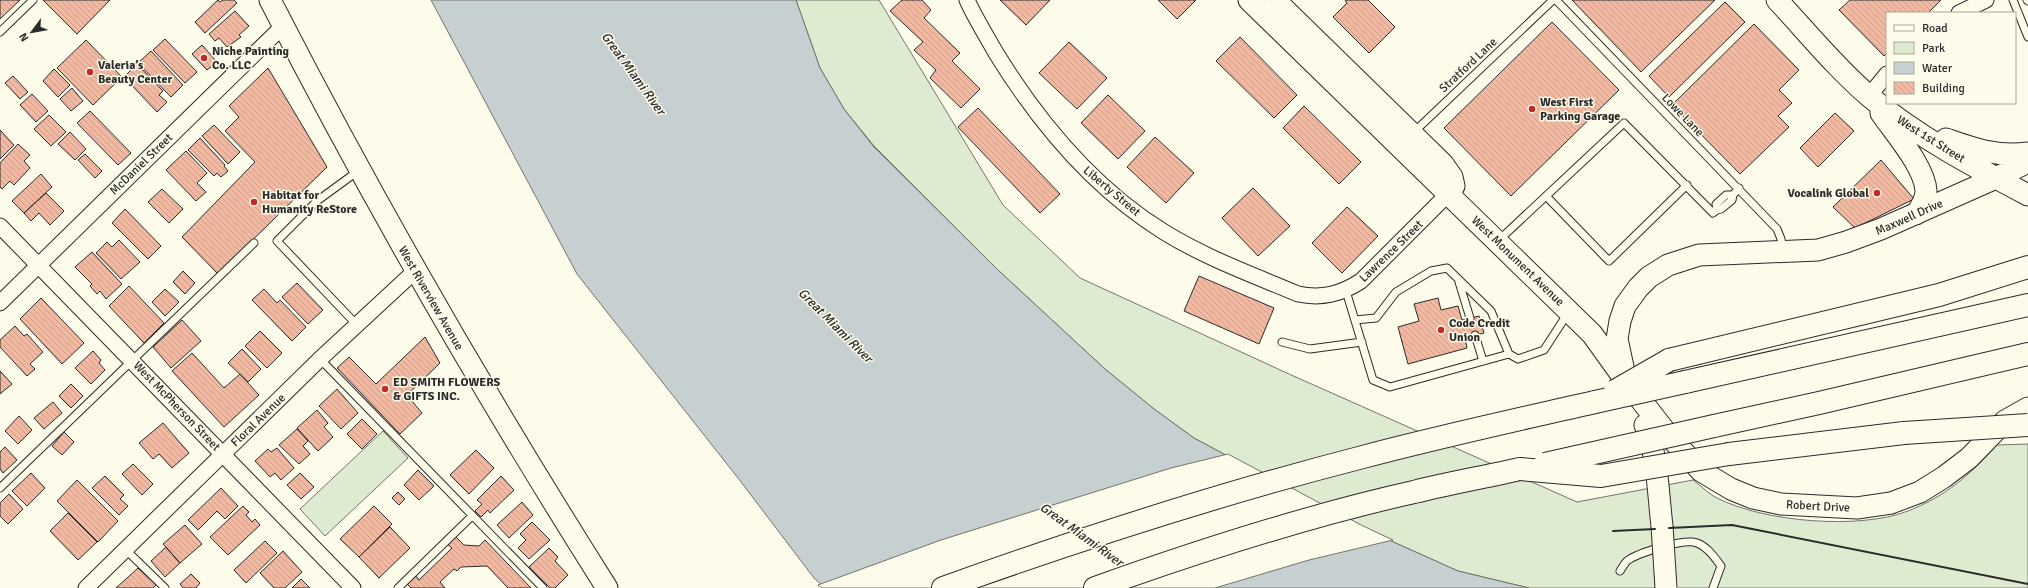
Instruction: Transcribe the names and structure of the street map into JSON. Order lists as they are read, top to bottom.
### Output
{
  "streets": {
    "main road": [
      "West 1st Street",
      "Maxwell Drive",
      "West Monument Avenue",
      "West Riverview Avenue",
      "Robert Drive"
    ],
    "street": [
      "McDaniel Street",
      "Liberty Street",
      "Lawrence Street",
      "West McPherson Street",
      "Floral Avenue"
    ],
    "lane": ["Stratford Lane", "Lowe Lane"]
  },
  "crossings": [
    ["Stratford Lane", "West Monument Avenue"],
    ["Lowe Lane", "Maxwell Drive"],
    ["West 1st Street", "Maxwell Drive"],
    ["McDaniel Street", "West Riverview Avenue"],
    ["McDaniel Street", "West McPherson Street"],
    ["Liberty Street", "Lawrence Street"],
    ["Maxwell Drive", "West Monument Avenue"],
    ["Maxwell Drive", "Robert Drive"],
    ["Lawrence Street", "West Monument Avenue"],
    ["West Monument Avenue", "Robert Drive"],
    ["West Riverview Avenue", "Floral Avenue"],
    ["West McPherson Street", "Floral Avenue"]
  ],
  "water": ["Great Miami River"],
  "places": [
    "Niche Painting Co. LLC",
    "Valeria’s Beauty Center",
    "West First Parking Garage",
    "Vocalink Global",
    "Habitat for Humanity ReStore",
    "Code Credit Union",
    "ED SMITH FLOWERS & GIFTS INC."
  ],
  "legend": [
    "Road",
    "Park",
    "Water",
    "Building"
  ],
  "north": "bottom left"
}
